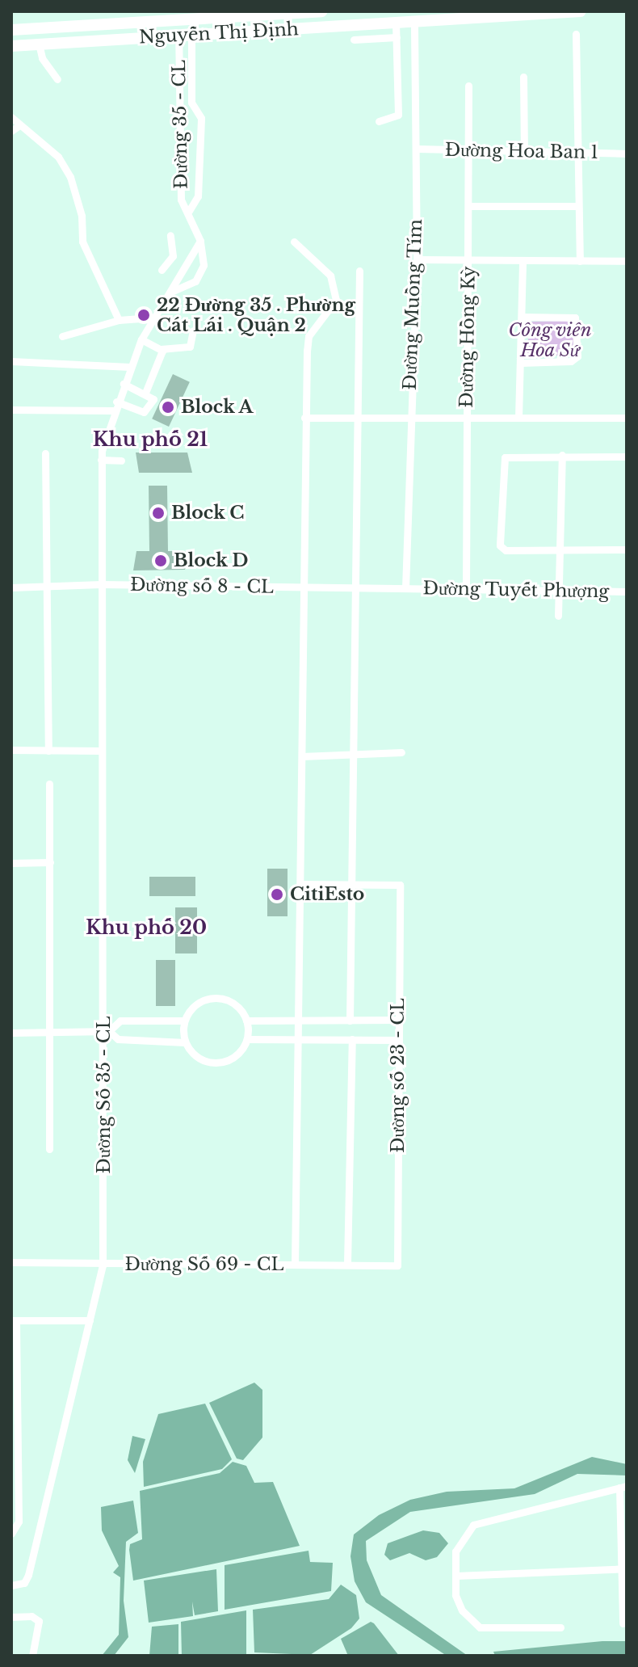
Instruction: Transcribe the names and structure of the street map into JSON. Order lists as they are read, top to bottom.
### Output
{
  "streets": {
    "main road": ["Nguyễn Thị Định"],
    "street": [
      "Đường 35 - CL",
      "Đường Hoa Ban 1",
      "Đường Muồng Tím",
      "Đường Hồng Kỳ",
      "Đường số 8 - CL",
      "Đường Tuyết Phượng",
      "Đường số 23 - CL",
      "Đường Số 35 - CL",
      "Đường Số 69 - CL"
    ]
  },
  "crossings": [
    ["Nguyễn Thị Định", "Đường 35 - CL"],
    ["Nguyễn Thị Định", "Đường Muồng Tím"],
    ["Đường 35 - CL", "Đường số 8 - CL"],
    ["Đường 35 - CL", "Đường Số 35 - CL"],
    ["Đường Hoa Ban 1", "Đường Muồng Tím"],
    ["Đường Hoa Ban 1", "Đường Hồng Kỳ"],
    ["Đường Muồng Tím", "Đường Tuyết Phượng"],
    ["Đường Hồng Kỳ", "Đường Tuyết Phượng"],
    ["Đường số 8 - CL", "Đường Tuyết Phượng"],
    ["Đường số 8 - CL", "Đường Số 35 - CL"],
    ["Đường số 23 - CL", "Đường Số 69 - CL"],
    ["Đường Số 35 - CL", "Đường Số 69 - CL"]
  ],
  "districts": ["Khu phố 21", "Khu phố 20"],
  "parks": ["Công viên Hoa Sứ"],
  "places": [
    "22 Đường 35 . Phường Cát Lái . Quận 2",
    "Block A",
    "Block C",
    "Block D",
    "CitiEsto"
  ]
}
